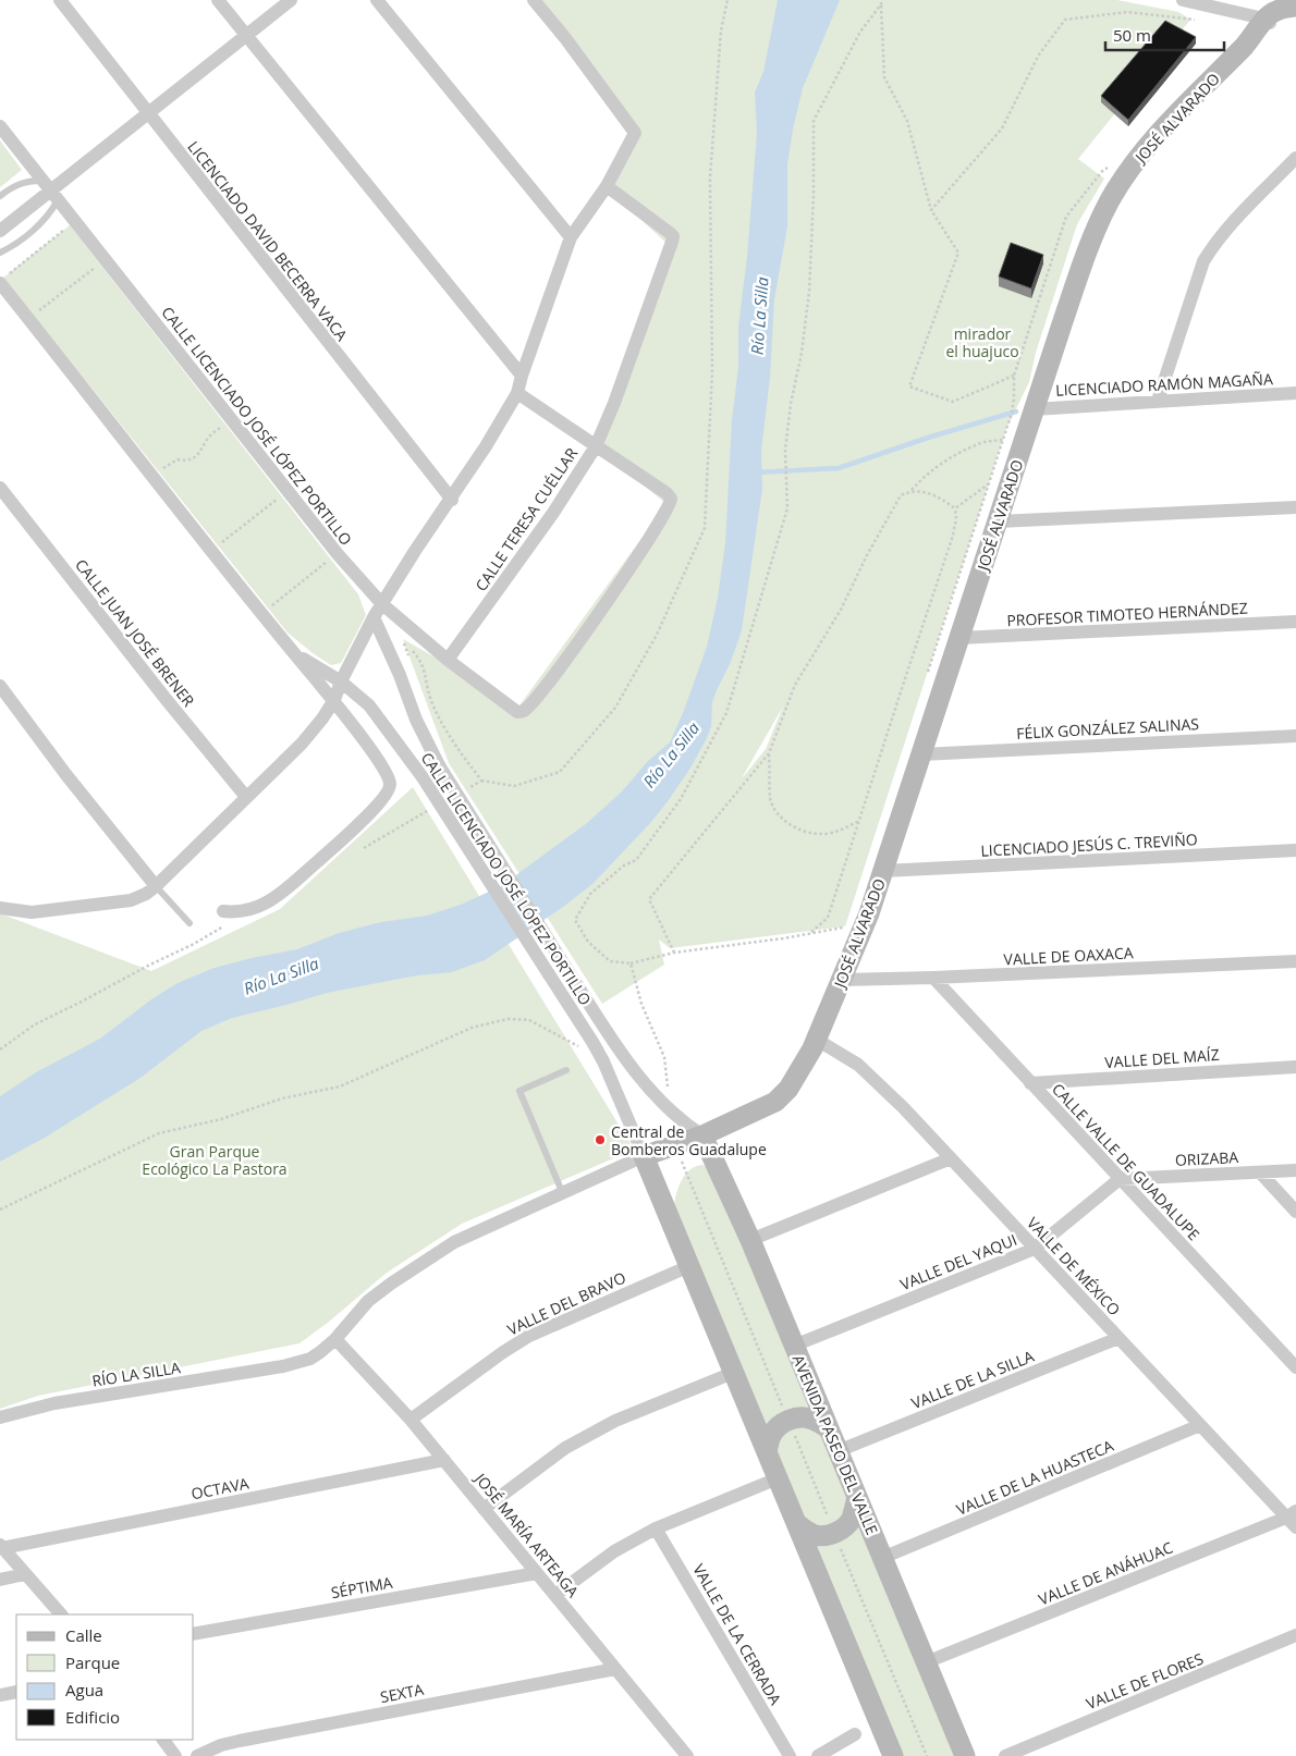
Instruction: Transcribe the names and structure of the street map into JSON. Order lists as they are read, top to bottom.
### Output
{
  "streets": {
    "street": [
      "JOSÉ ALVARADO",
      "LICENCIADO DAVID BECERRA VACA",
      "LICENCIADO RAMÓN MAGAÑA",
      "CALLE LICENCIADO JOSÉ LÓPEZ PORTILLO",
      "CALLE TERESA CUÉLLAR",
      "PROFESOR TIMOTEO HERNÁNDEZ",
      "CALLE JUAN JOSÉ BRENER",
      "FÉLIX GONZÁLEZ SALINAS",
      "LICENCIADO JESÚS C. TREVIÑO",
      "VALLE DE OAXACA",
      "VALLE DEL MAÍZ",
      "ORIZABA",
      "CALLE VALLE DE GUADALUPE",
      "VALLE DEL YAQUI",
      "VALLE DE MÉXICO",
      "VALLE DEL BRAVO",
      "RÍO LA SILLA",
      "VALLE DE LA SILLA",
      "AVENIDA PASEO DEL VALLE",
      "VALLE DE LA HUASTECA",
      "OCTAVA",
      "JOSÉ MARÍA ARTEAGA",
      "VALLE DE ANÁHUAC",
      "SÉPTIMA",
      "VALLE DE LA CERRADA",
      "VALLE DE FLORES",
      "SEXTA"
    ]
  },
  "crossings": [
    ["JOSÉ ALVARADO", "LICENCIADO RAMÓN MAGAÑA"],
    ["JOSÉ ALVARADO", "CALLE LICENCIADO JOSÉ LÓPEZ PORTILLO"],
    ["JOSÉ ALVARADO", "PROFESOR TIMOTEO HERNÁNDEZ"],
    ["JOSÉ ALVARADO", "FÉLIX GONZÁLEZ SALINAS"],
    ["JOSÉ ALVARADO", "LICENCIADO JESÚS C. TREVIÑO"],
    ["JOSÉ ALVARADO", "VALLE DE OAXACA"],
    ["JOSÉ ALVARADO", "VALLE DE MÉXICO"],
    ["JOSÉ ALVARADO", "RÍO LA SILLA"],
    ["JOSÉ ALVARADO", "AVENIDA PASEO DEL VALLE"],
    ["CALLE LICENCIADO JOSÉ LÓPEZ PORTILLO", "CALLE TERESA CUÉLLAR"],
    ["CALLE LICENCIADO JOSÉ LÓPEZ PORTILLO", "RÍO LA SILLA"],
    ["CALLE LICENCIADO JOSÉ LÓPEZ PORTILLO", "AVENIDA PASEO DEL VALLE"],
    ["VALLE DE OAXACA", "CALLE VALLE DE GUADALUPE"],
    ["VALLE DEL MAÍZ", "CALLE VALLE DE GUADALUPE"],
    ["ORIZABA", "CALLE VALLE DE GUADALUPE"],
    ["ORIZABA", "VALLE DEL YAQUI"],
    ["CALLE VALLE DE GUADALUPE", "VALLE DEL YAQUI"],
    ["VALLE DEL YAQUI", "VALLE DE MÉXICO"],
    ["VALLE DEL YAQUI", "AVENIDA PASEO DEL VALLE"],
    ["VALLE DE MÉXICO", "VALLE DE LA SILLA"],
    ["VALLE DE MÉXICO", "VALLE DE LA HUASTECA"],
    ["VALLE DE MÉXICO", "VALLE DE ANÁHUAC"],
    ["VALLE DEL BRAVO", "JOSÉ MARÍA ARTEAGA"],
    ["RÍO LA SILLA", "JOSÉ MARÍA ARTEAGA"],
    ["VALLE DE LA SILLA", "AVENIDA PASEO DEL VALLE"],
    ["AVENIDA PASEO DEL VALLE", "VALLE DE LA HUASTECA"],
    ["AVENIDA PASEO DEL VALLE", "VALLE DE ANÁHUAC"],
    ["OCTAVA", "JOSÉ MARÍA ARTEAGA"],
    ["JOSÉ MARÍA ARTEAGA", "SÉPTIMA"],
    ["JOSÉ MARÍA ARTEAGA", "SEXTA"]
  ],
  "water": ["Río La Silla"],
  "parks": ["mirador el huajuco", "Gran Parque Ecológico La Pastora"],
  "places": ["Central de Bomberos Guadalupe"],
  "legend": [
    "Calle",
    "Parque",
    "Agua",
    "Edificio"
  ],
  "scale_bar": "50 m"
}
